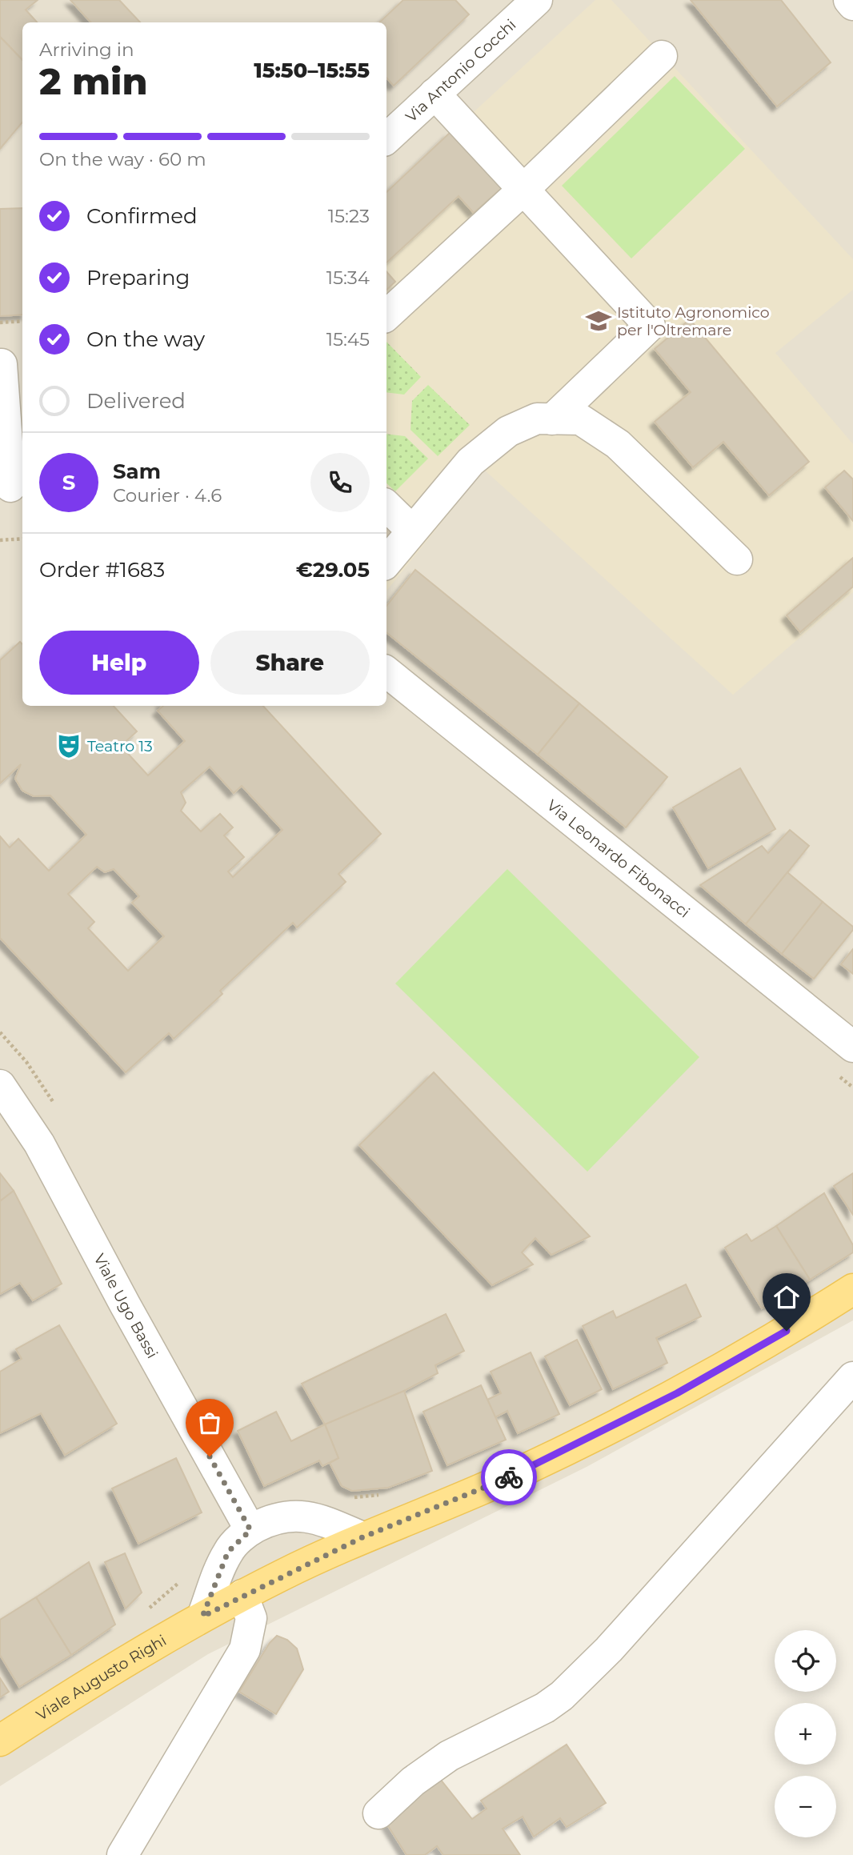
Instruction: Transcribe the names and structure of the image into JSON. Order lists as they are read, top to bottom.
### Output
{
  "streets": {
    "main road": ["Viale Augusto Righi"],
    "street": ["Via Antonio Cocchi", "Via Leonardo Fibonacci", "Viale Ugo Bassi"]
  },
  "places": {
    "school or university": ["Istituto Agronomico per l'Oltremare"],
    "theatre": ["Teatro 13"]
  },
  "page": {
    "heading": ["2 min", "Arriving in", "15:50–15:55"],
    "panel": [
      "Sam",
      "Courier · 4.6",
      "Order #1683",
      "€29.05"
    ],
    "bar": "On the way · 60 m",
    "list": [
      ["Confirmed", "15:23"],
      ["Preparing", "15:34"],
      ["On the way", "15:45"],
      "Delivered"
    ],
    "round": "S",
    "buttons": ["Help", "Share"],
    "map_buttons": ["+", "−"]
  }
}
